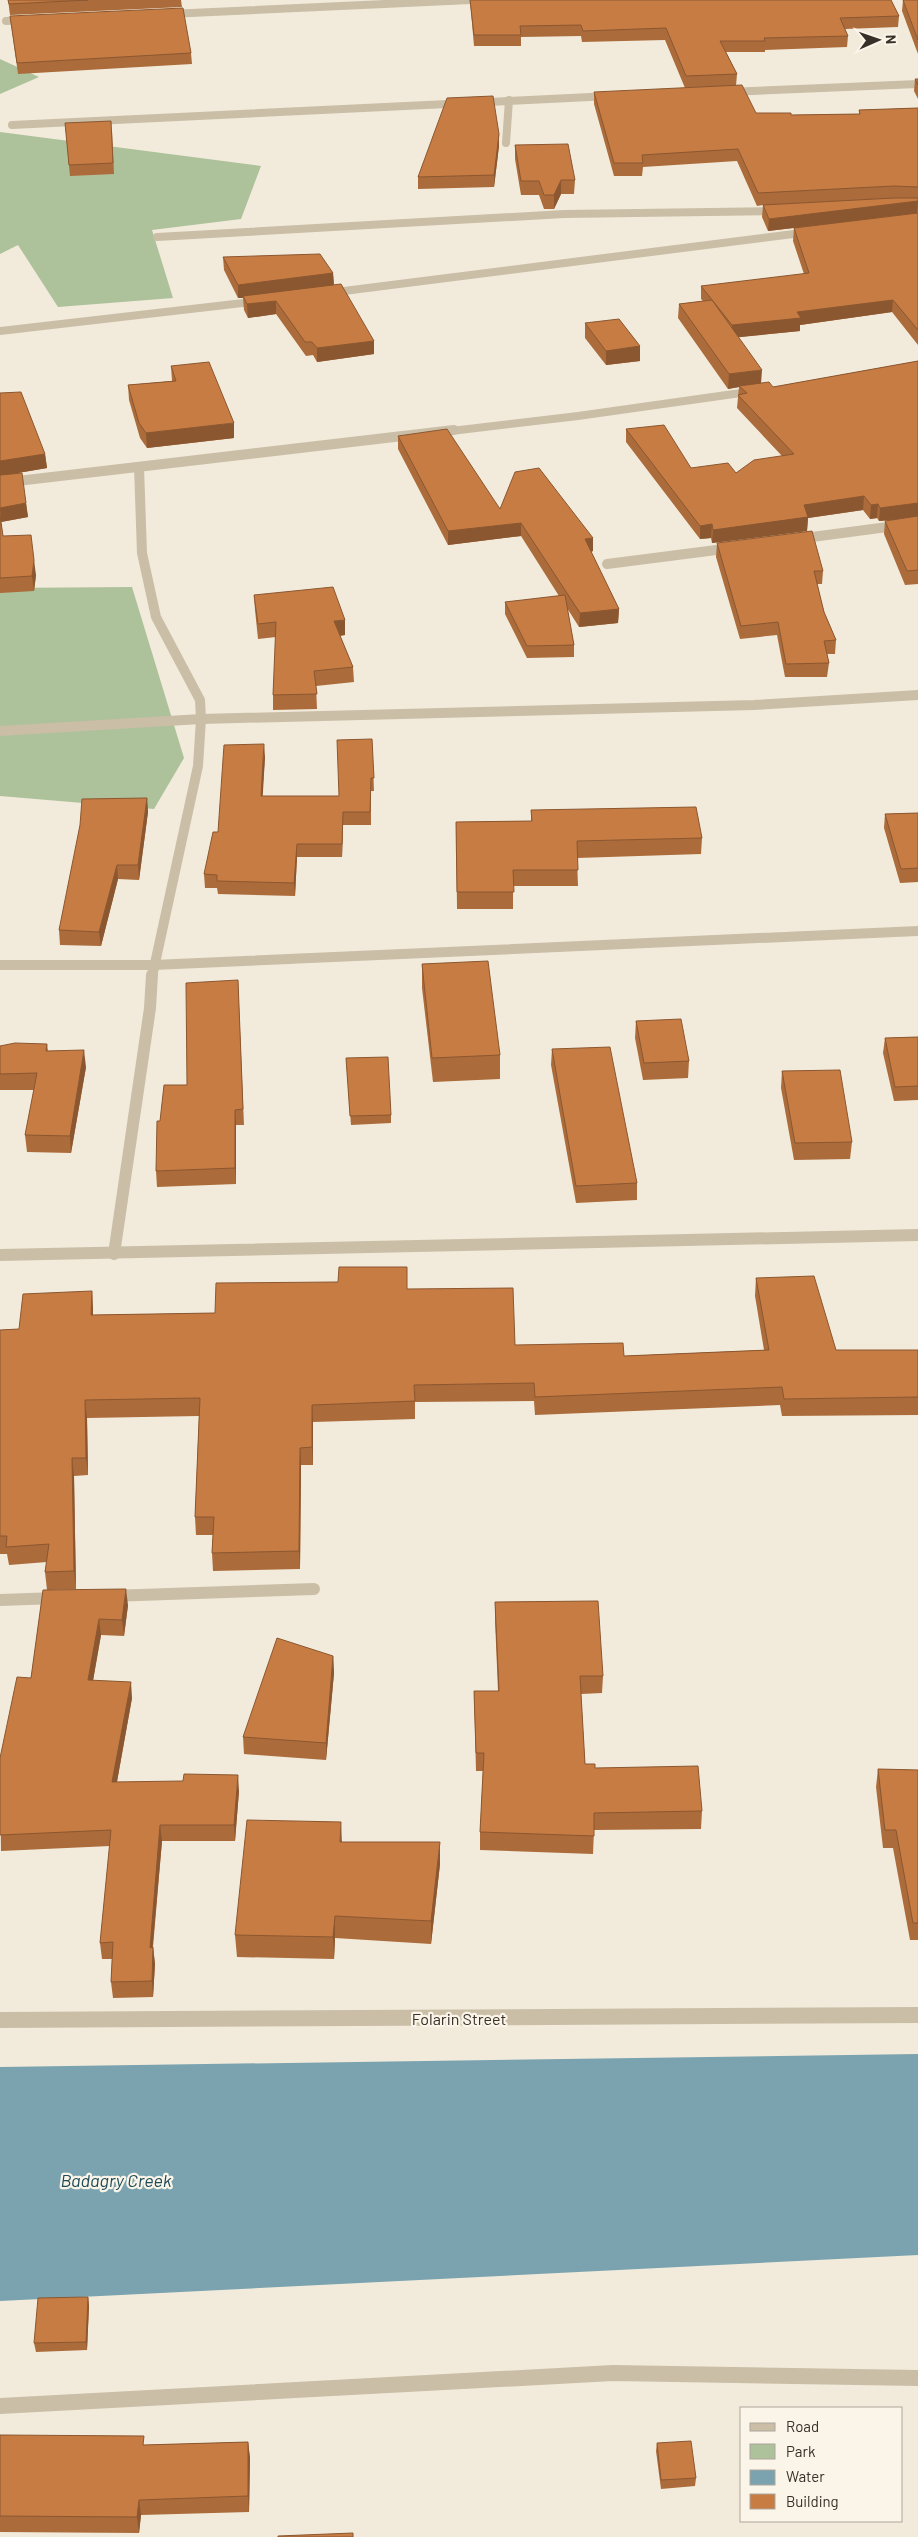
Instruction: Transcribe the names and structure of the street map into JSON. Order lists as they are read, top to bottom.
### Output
{
  "streets": {
    "street": ["Folarin Street"]
  },
  "water": ["Badagry Creek"],
  "legend": [
    "Road",
    "Park",
    "Water",
    "Building"
  ],
  "north": "right"
}
